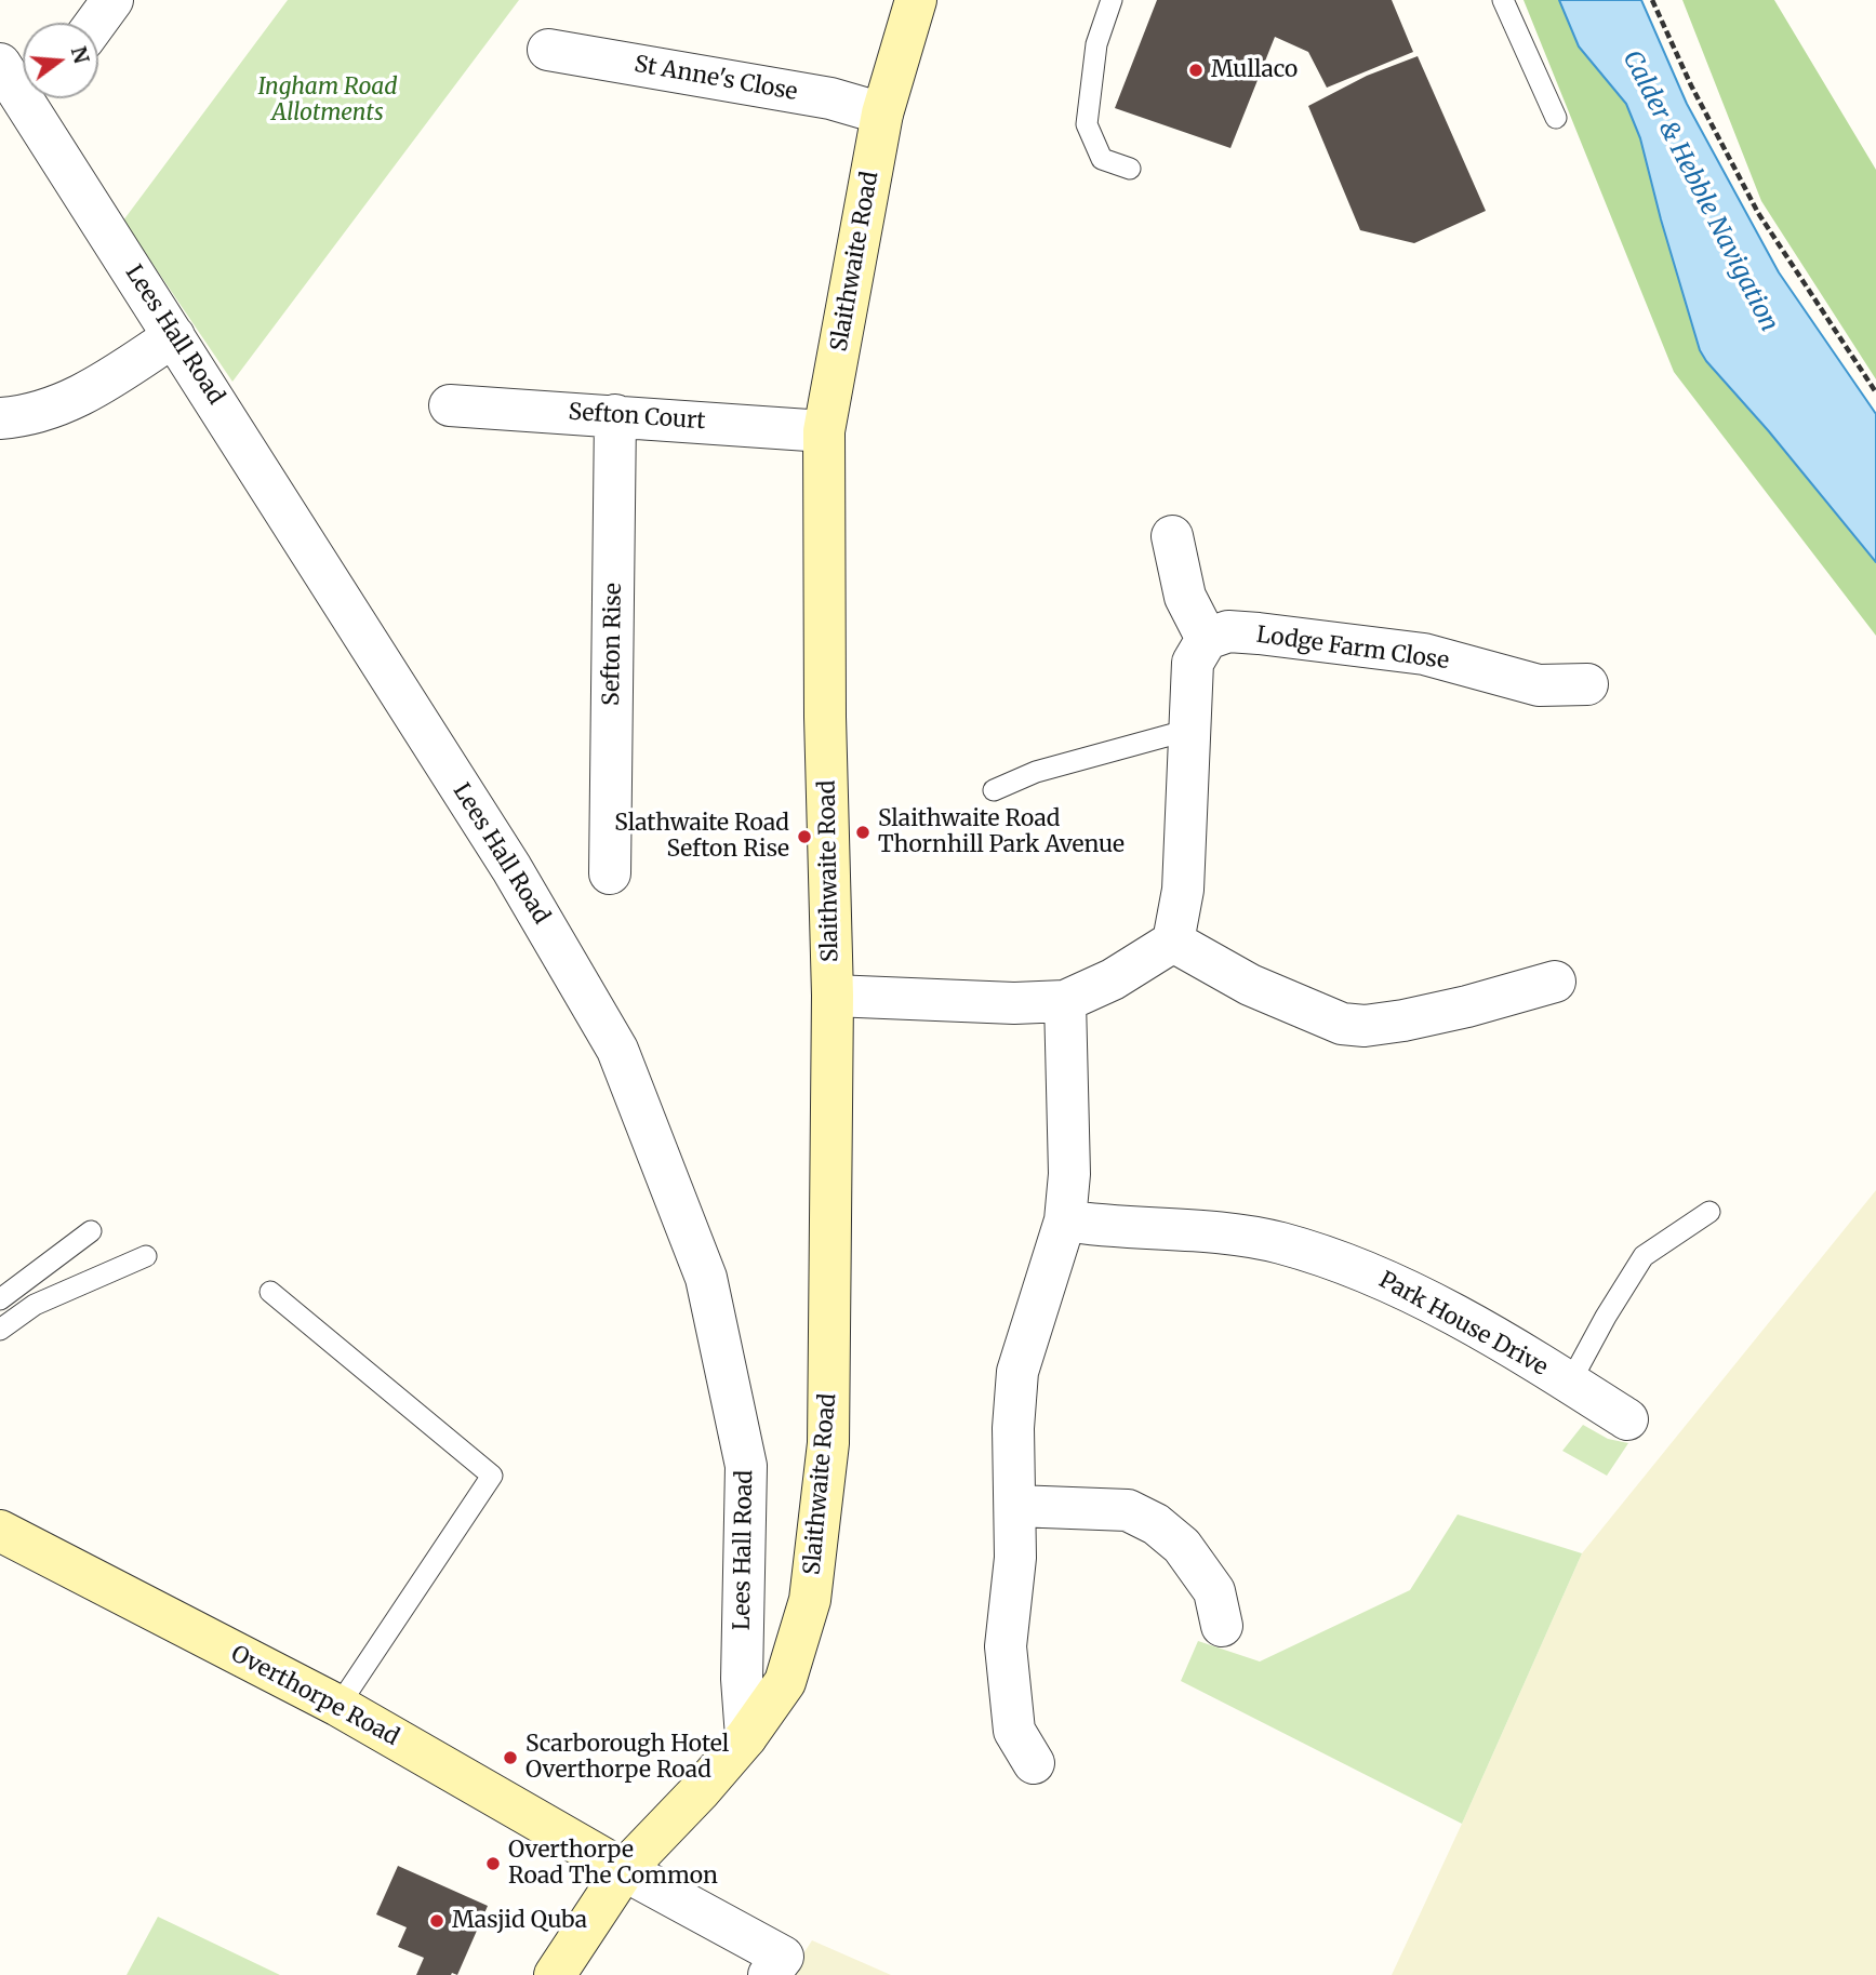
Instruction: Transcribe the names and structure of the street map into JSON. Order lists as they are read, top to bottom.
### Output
{
  "streets": {
    "main road": ["Slaithwaite Road", "Overthorpe Road"],
    "street": [
      "St Anne's Close",
      "Lees Hall Road",
      "Sefton Court",
      "Sefton Rise",
      "Lodge Farm Close",
      "Park House Drive"
    ]
  },
  "crossings": [
    ["St Anne's Close", "Slaithwaite Road"],
    ["Slaithwaite Road", "Lees Hall Road"],
    ["Slaithwaite Road", "Sefton Court"],
    ["Slaithwaite Road", "Overthorpe Road"],
    ["Sefton Court", "Sefton Rise"]
  ],
  "water": ["Calder & Hebble Navigation"],
  "parks": ["Ingham Road Allotments"],
  "places": [
    "Mullaco",
    "Slaithwaite Road Thornhill Park Avenue",
    "Slathwaite Road Sefton Rise",
    "Scarborough Hotel Overthorpe Road",
    "Overthorpe Road The Common",
    "Masjid Quba"
  ],
  "north": "right"
}
